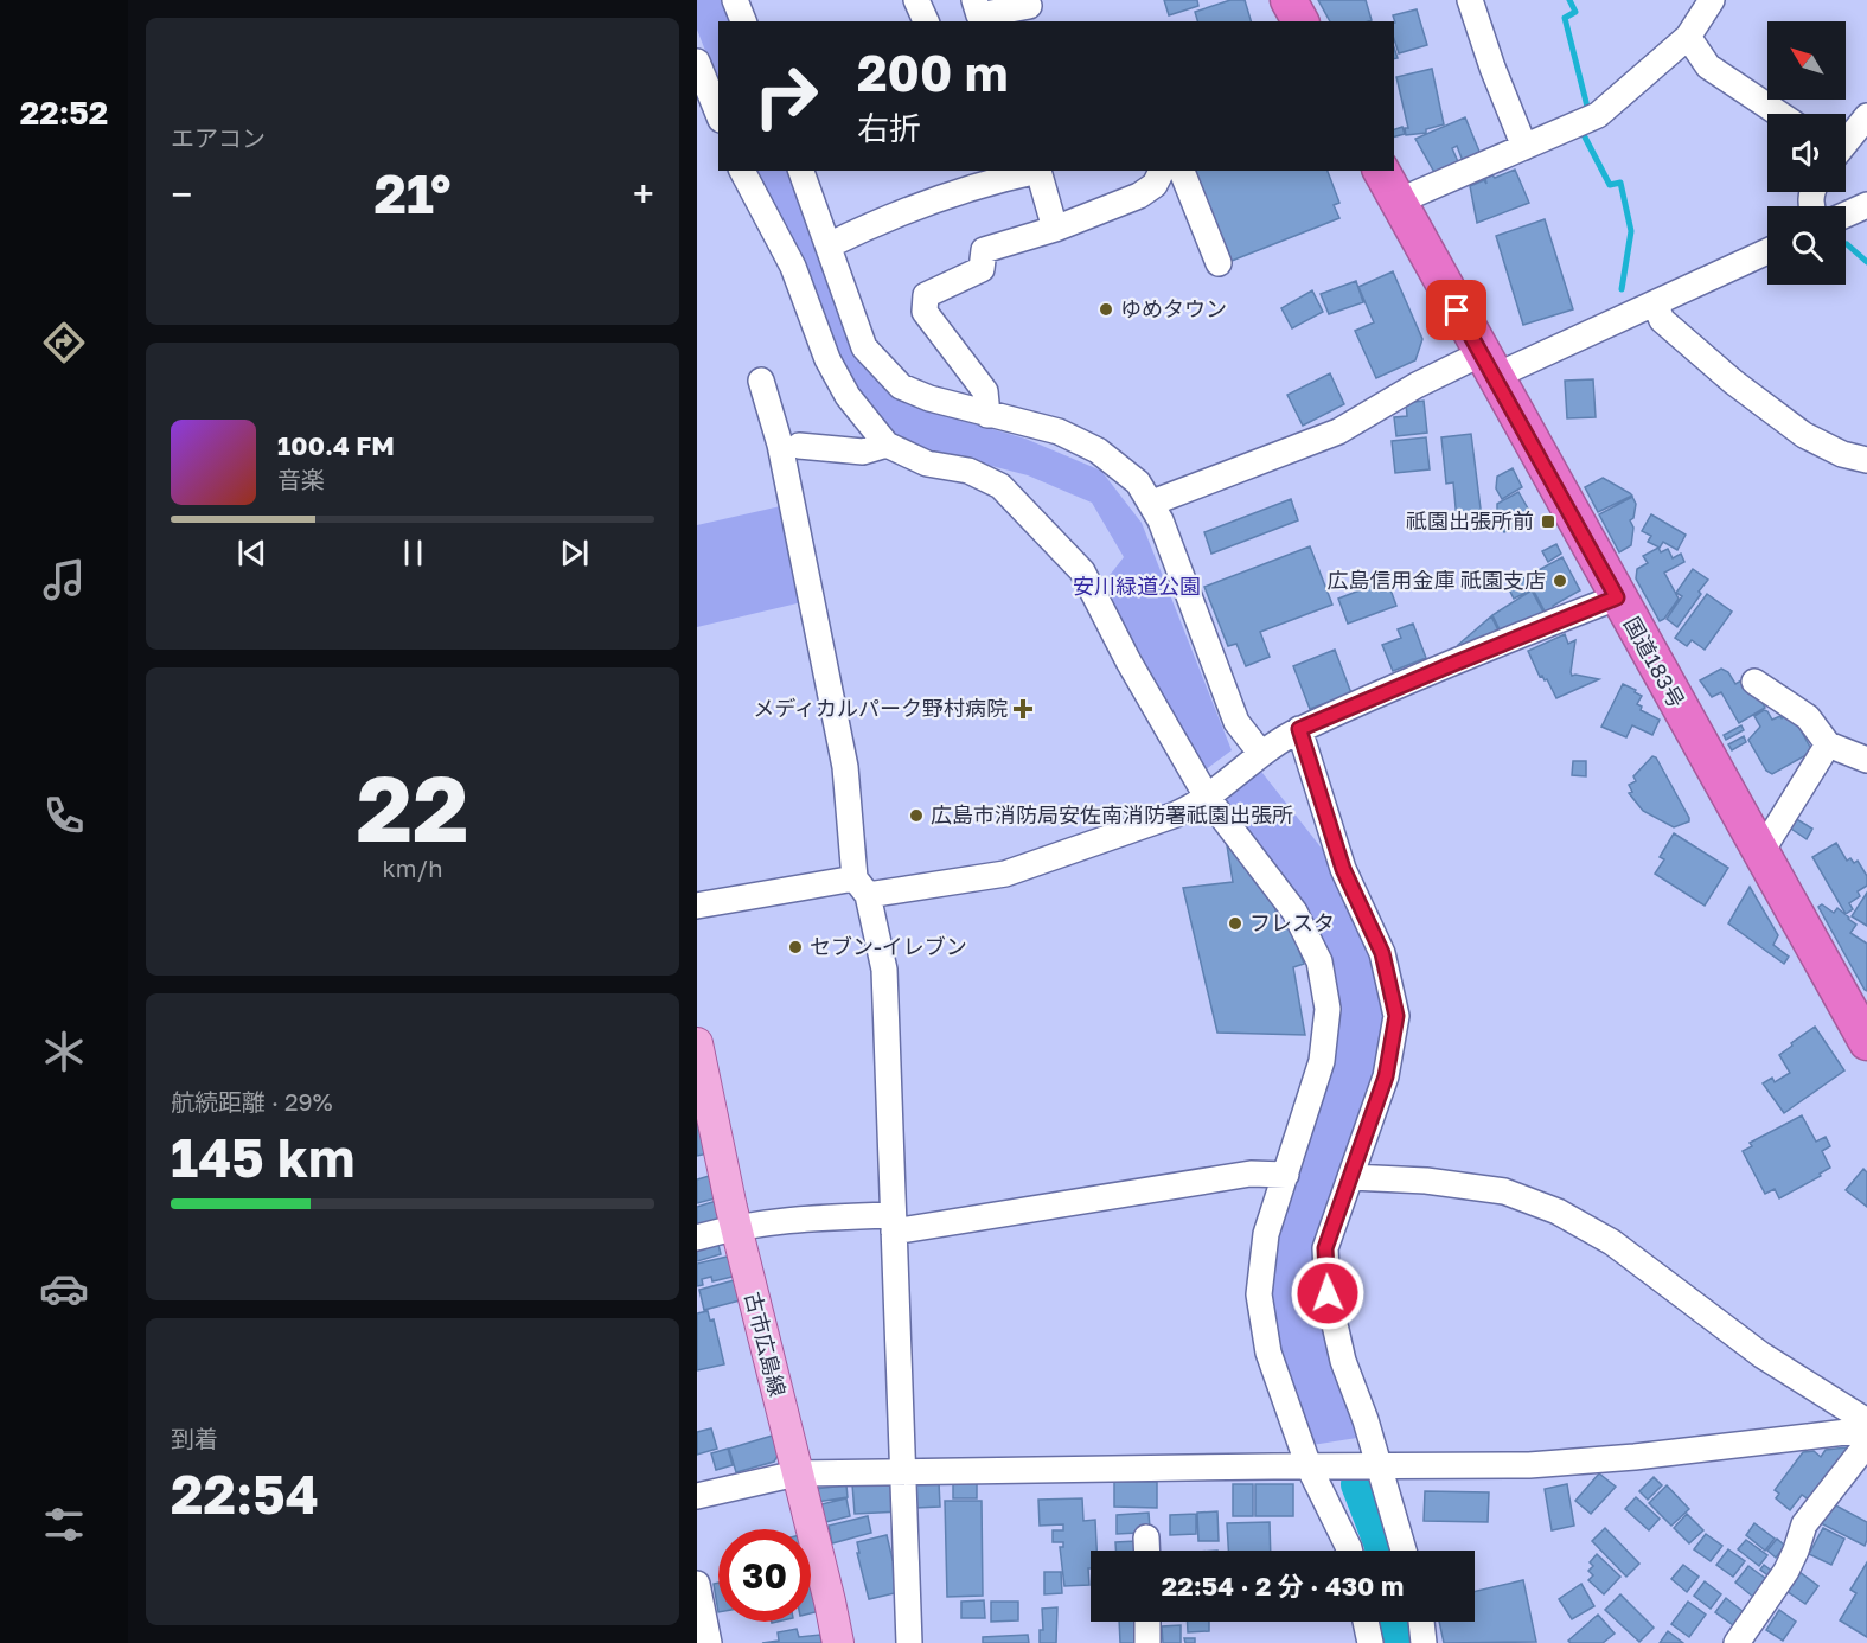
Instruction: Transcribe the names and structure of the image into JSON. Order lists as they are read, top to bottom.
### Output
{
  "streets": {
    "highway": ["国道183号"],
    "main road": ["古市広島線"]
  },
  "parks": ["安川緑道公園"],
  "places": {
    "other": [
      "ゆめタウン",
      "広島信用金庫 祇園支店",
      "広島市消防局安佐南消防署祇園出張所",
      "フレスタ",
      "セブン-イレブン"
    ],
    "transit": ["祇園出張所前"],
    "health": ["メディカルパーク野村病院"]
  },
  "north": "top left",
  "page": {
    "tabs": "22:52",
    "tile": [
      "エアコン",
      ["22", "km/h"],
      ["航続距離 · 29%", "145 km"],
      ["到着", "22:54"]
    ],
    "turn": ["200 m", "右折"],
    "heat": ["−", "21°", "+"],
    "song": ["100.4 FM", "音楽"],
    "limit": "30",
    "trip": "22:54 · 2 分 · 430 m"
  }
}
